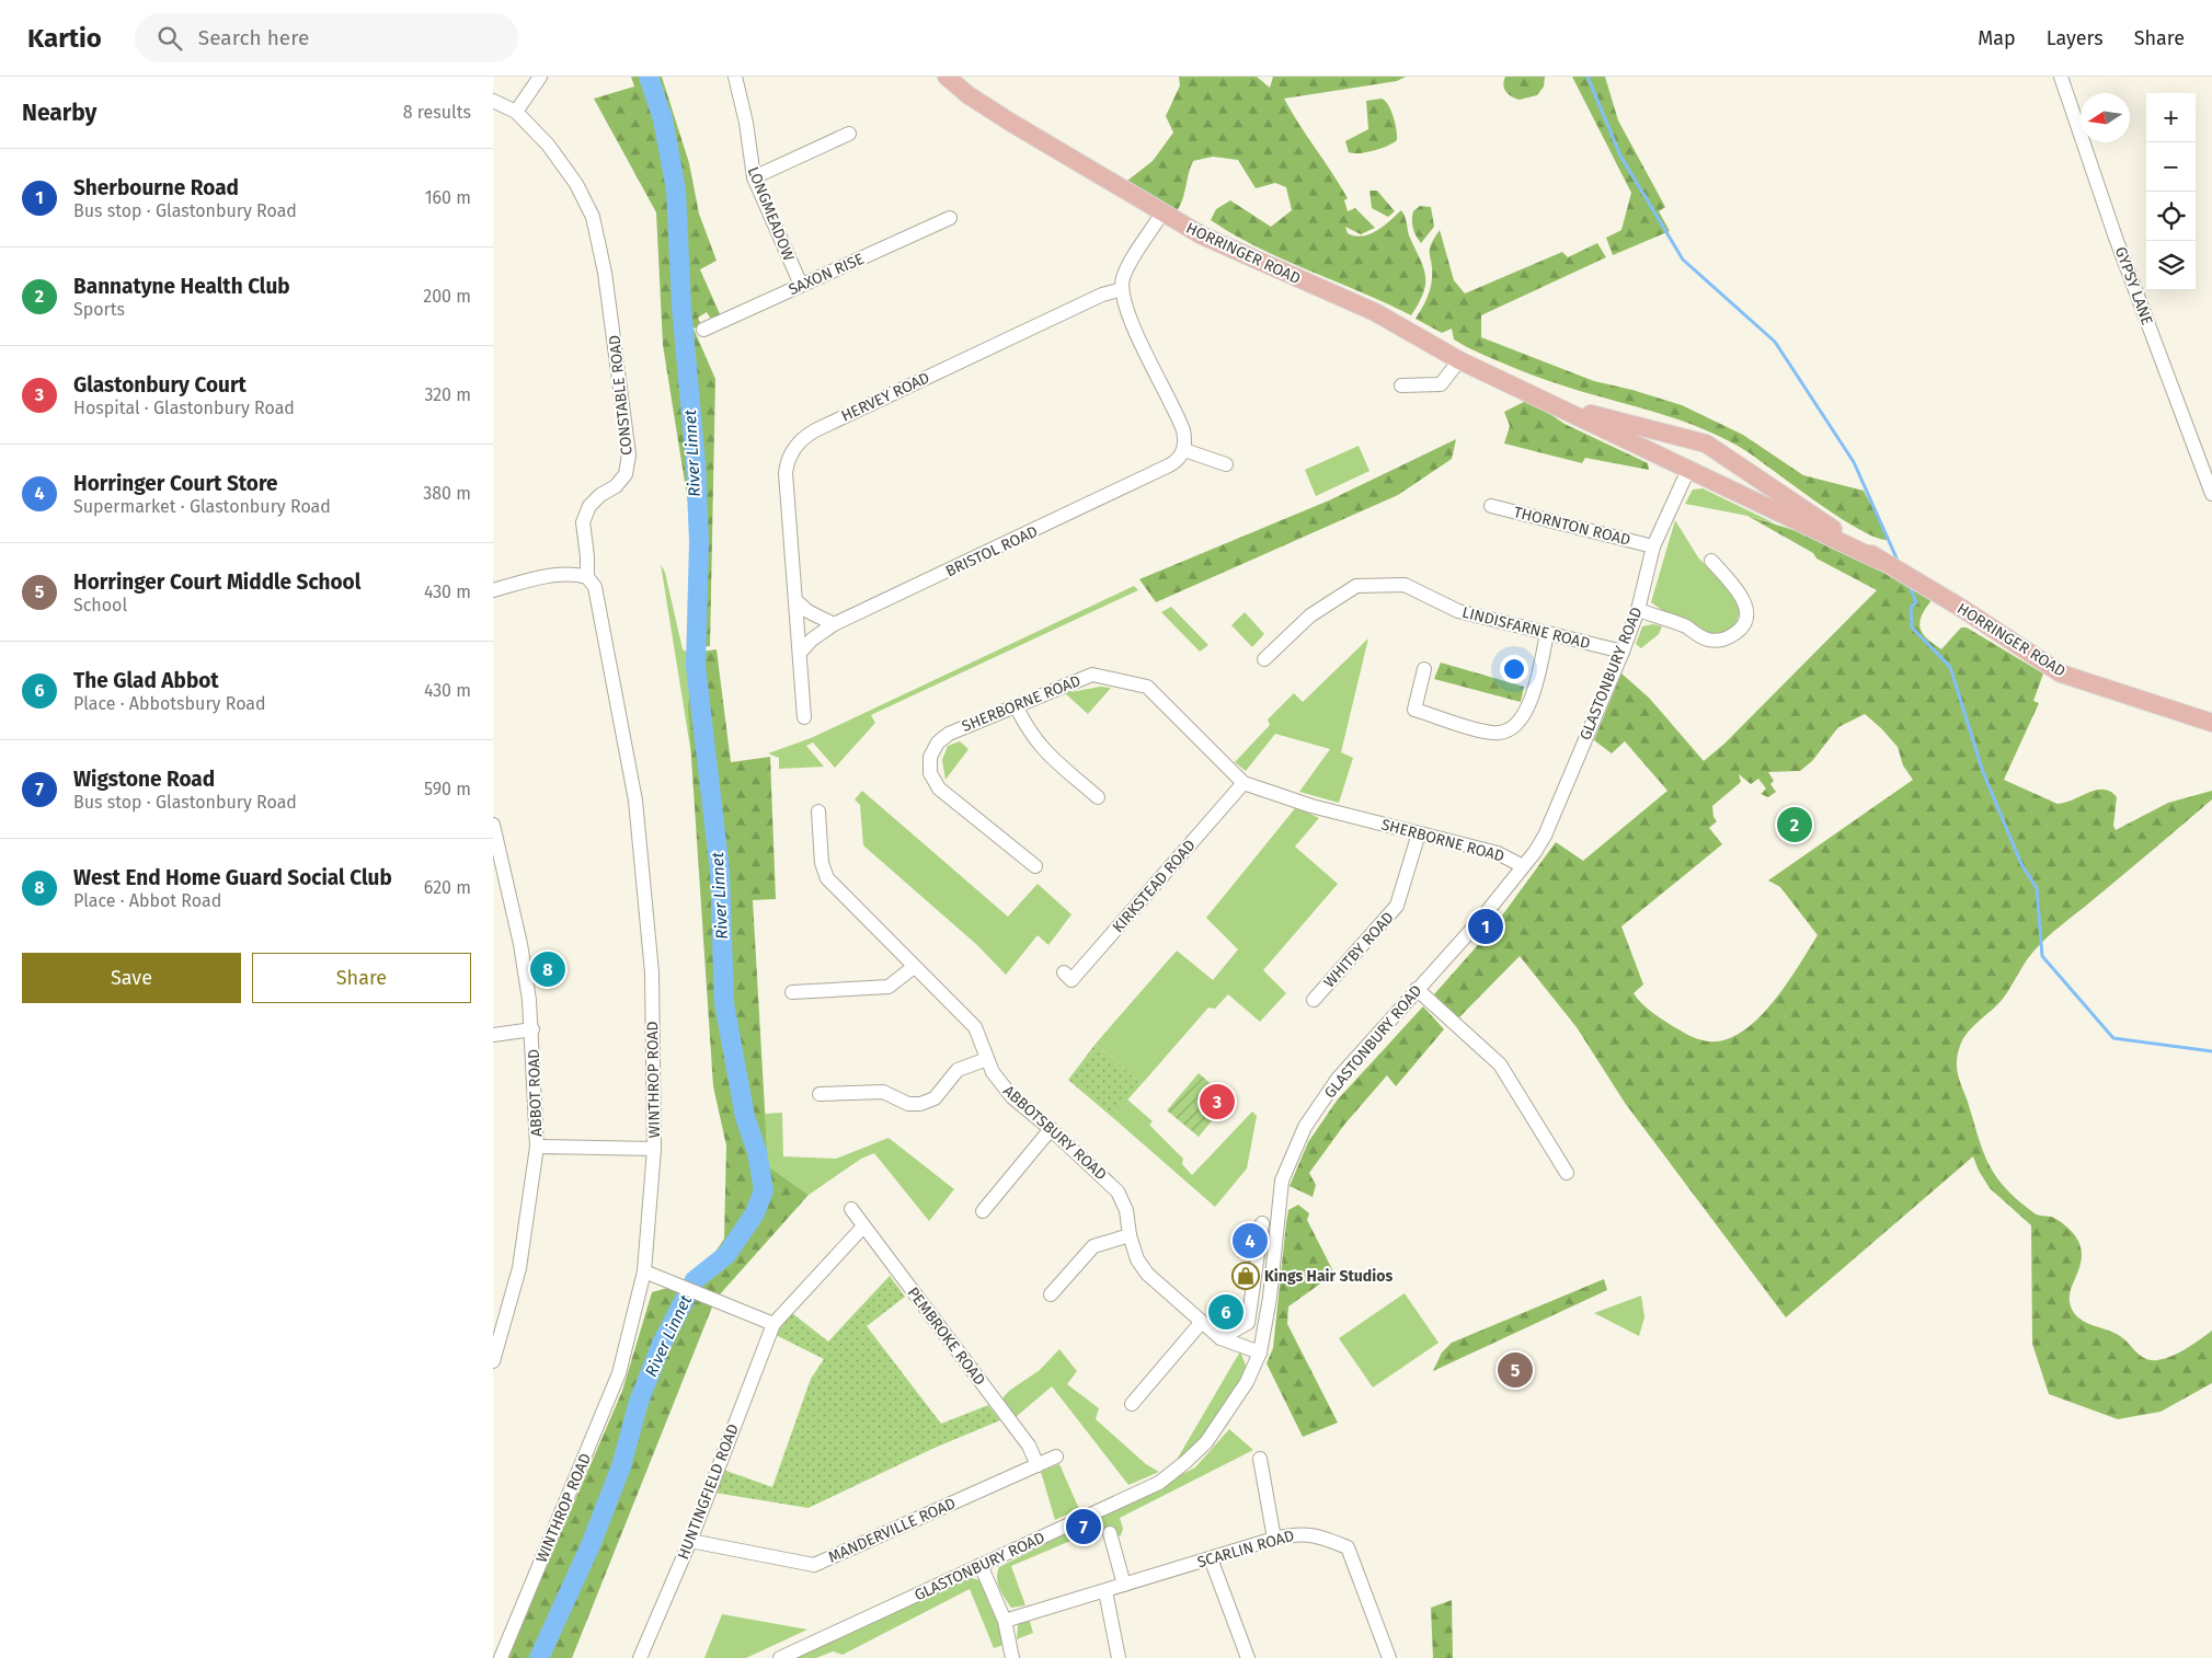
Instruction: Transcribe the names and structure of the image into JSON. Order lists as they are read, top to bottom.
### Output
{
  "streets": {
    "main road": ["HORRINGER ROAD"],
    "street": [
      "LONGMEADOW",
      "SAXON RISE",
      "GYPSY LANE",
      "CONSTABLE ROAD",
      "HERVEY ROAD",
      "THORNTON ROAD",
      "BRISTOL ROAD",
      "LINDISFARNE ROAD",
      "GLASTONBURY ROAD",
      "SHERBORNE ROAD",
      "KIRKSTEAD ROAD",
      "WHITBY ROAD",
      "WINTHROP ROAD",
      "ABBOT ROAD",
      "ABBOTSBURY ROAD",
      "PEMBROKE ROAD",
      "HUNTINGFIELD ROAD",
      "MANDERVILLE ROAD",
      "SCARLIN ROAD"
    ]
  },
  "crossings": [
    ["LONGMEADOW", "SAXON RISE"],
    ["HORRINGER ROAD", "GLASTONBURY ROAD"],
    ["CONSTABLE ROAD", "WINTHROP ROAD"],
    ["HERVEY ROAD", "BRISTOL ROAD"],
    ["THORNTON ROAD", "GLASTONBURY ROAD"],
    ["LINDISFARNE ROAD", "GLASTONBURY ROAD"],
    ["GLASTONBURY ROAD", "SHERBORNE ROAD"],
    ["GLASTONBURY ROAD", "ABBOTSBURY ROAD"],
    ["SHERBORNE ROAD", "KIRKSTEAD ROAD"],
    ["SHERBORNE ROAD", "WHITBY ROAD"],
    ["PEMBROKE ROAD", "HUNTINGFIELD ROAD"],
    ["PEMBROKE ROAD", "MANDERVILLE ROAD"],
    ["HUNTINGFIELD ROAD", "MANDERVILLE ROAD"]
  ],
  "water": ["River Linnet"],
  "places": {
    "shop": ["Kings Hair Studios"]
  },
  "north": "left",
  "page": {
    "header": "Kartio",
    "search": "Search here",
    "nav": ["Map", "Layers", "Share"],
    "heading": ["Nearby", "8 results"],
    "map_buttons": ["+", "−"],
    "list": [
      {
        "mark": "1",
        "name": "Sherbourne Road",
        "note": "Bus stop · Glastonbury Road",
        "value": "160 m"
      },
      {
        "mark": "2",
        "name": "Bannatyne Health Club",
        "note": "Sports",
        "value": "200 m"
      },
      {
        "mark": "3",
        "name": "Glastonbury Court",
        "note": "Hospital · Glastonbury Road",
        "value": "320 m"
      },
      {
        "mark": "4",
        "name": "Horringer Court Store",
        "note": "Supermarket · Glastonbury Road",
        "value": "380 m"
      },
      {
        "mark": "5",
        "name": "Horringer Court Middle School",
        "note": "School",
        "value": "430 m"
      },
      {
        "mark": "6",
        "name": "The Glad Abbot",
        "note": "Place · Abbotsbury Road",
        "value": "430 m"
      },
      {
        "mark": "7",
        "name": "Wigstone Road",
        "note": "Bus stop · Glastonbury Road",
        "value": "590 m"
      },
      {
        "mark": "8",
        "name": "West End Home Guard Social Club",
        "note": "Place · Abbot Road",
        "value": "620 m"
      }
    ],
    "pins": [
      "2",
      "1",
      "8",
      "3",
      "4",
      "6",
      "5",
      "7"
    ],
    "buttons": ["Save", "Share"]
  }
}
